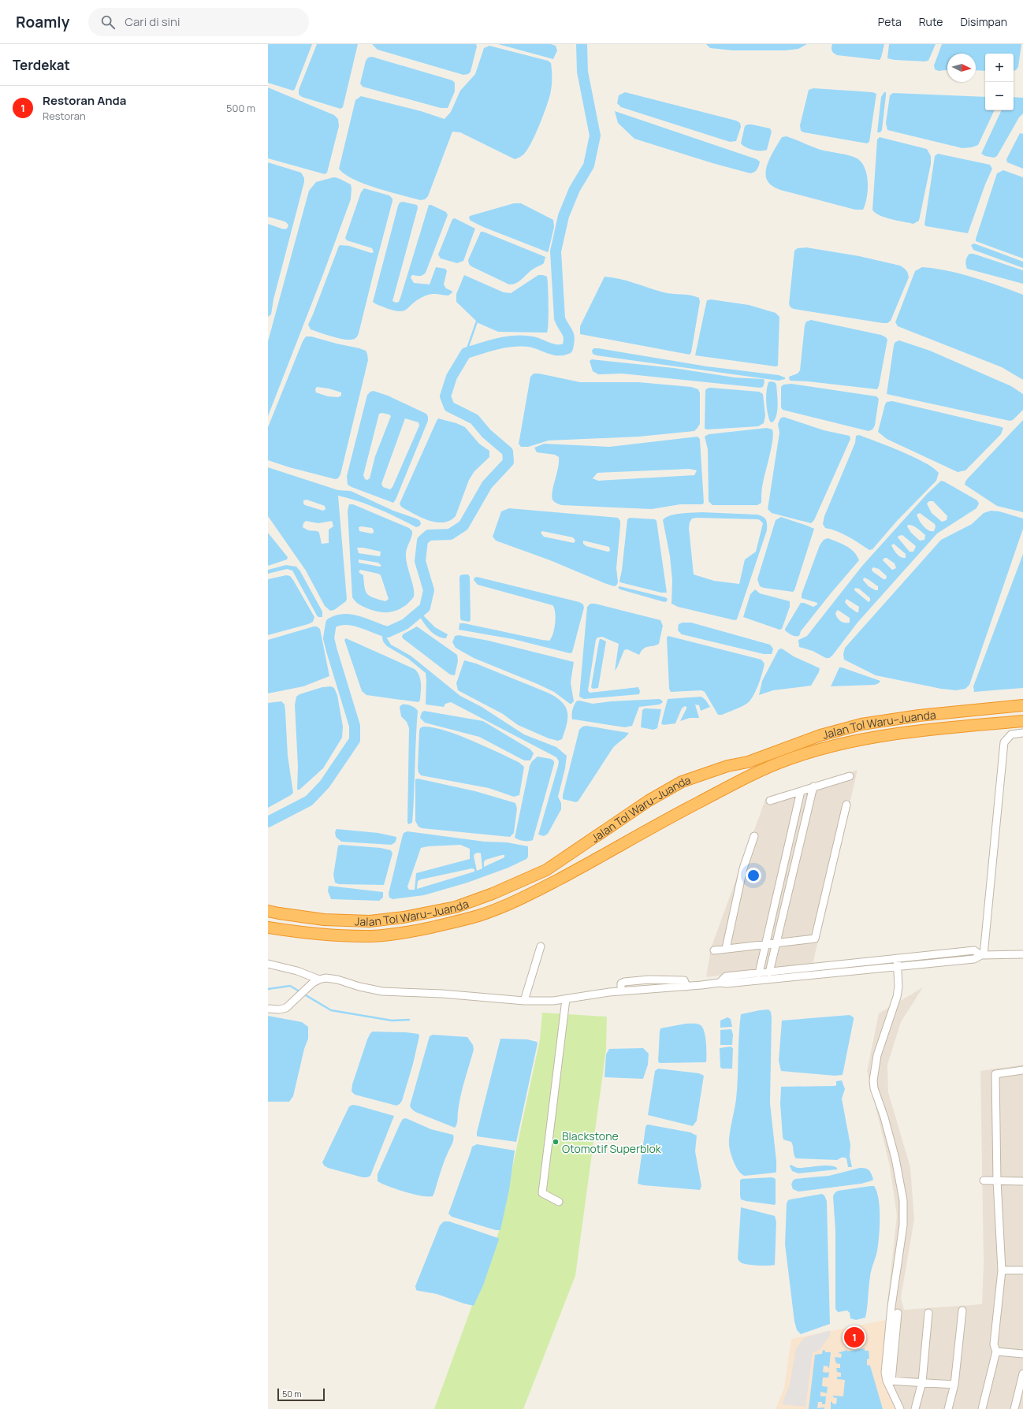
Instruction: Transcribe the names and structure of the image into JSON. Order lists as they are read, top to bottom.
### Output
{
  "streets": {
    "highway": ["Jalan Tol Waru–Juanda"]
  },
  "places": ["Blackstone Otomotif Superblok"],
  "scale_bar": "50 m",
  "north": "right",
  "page": {
    "header": "Roamly",
    "search": "Cari di sini",
    "nav": ["Peta", "Rute", "Disimpan"],
    "heading": "Terdekat",
    "map_buttons": ["+", "−"],
    "list": [
      {
        "mark": "1",
        "name": "Restoran Anda",
        "note": "Restoran",
        "value": "500 m"
      }
    ],
    "pins": "1",
    "scale": "50 m"
  }
}
